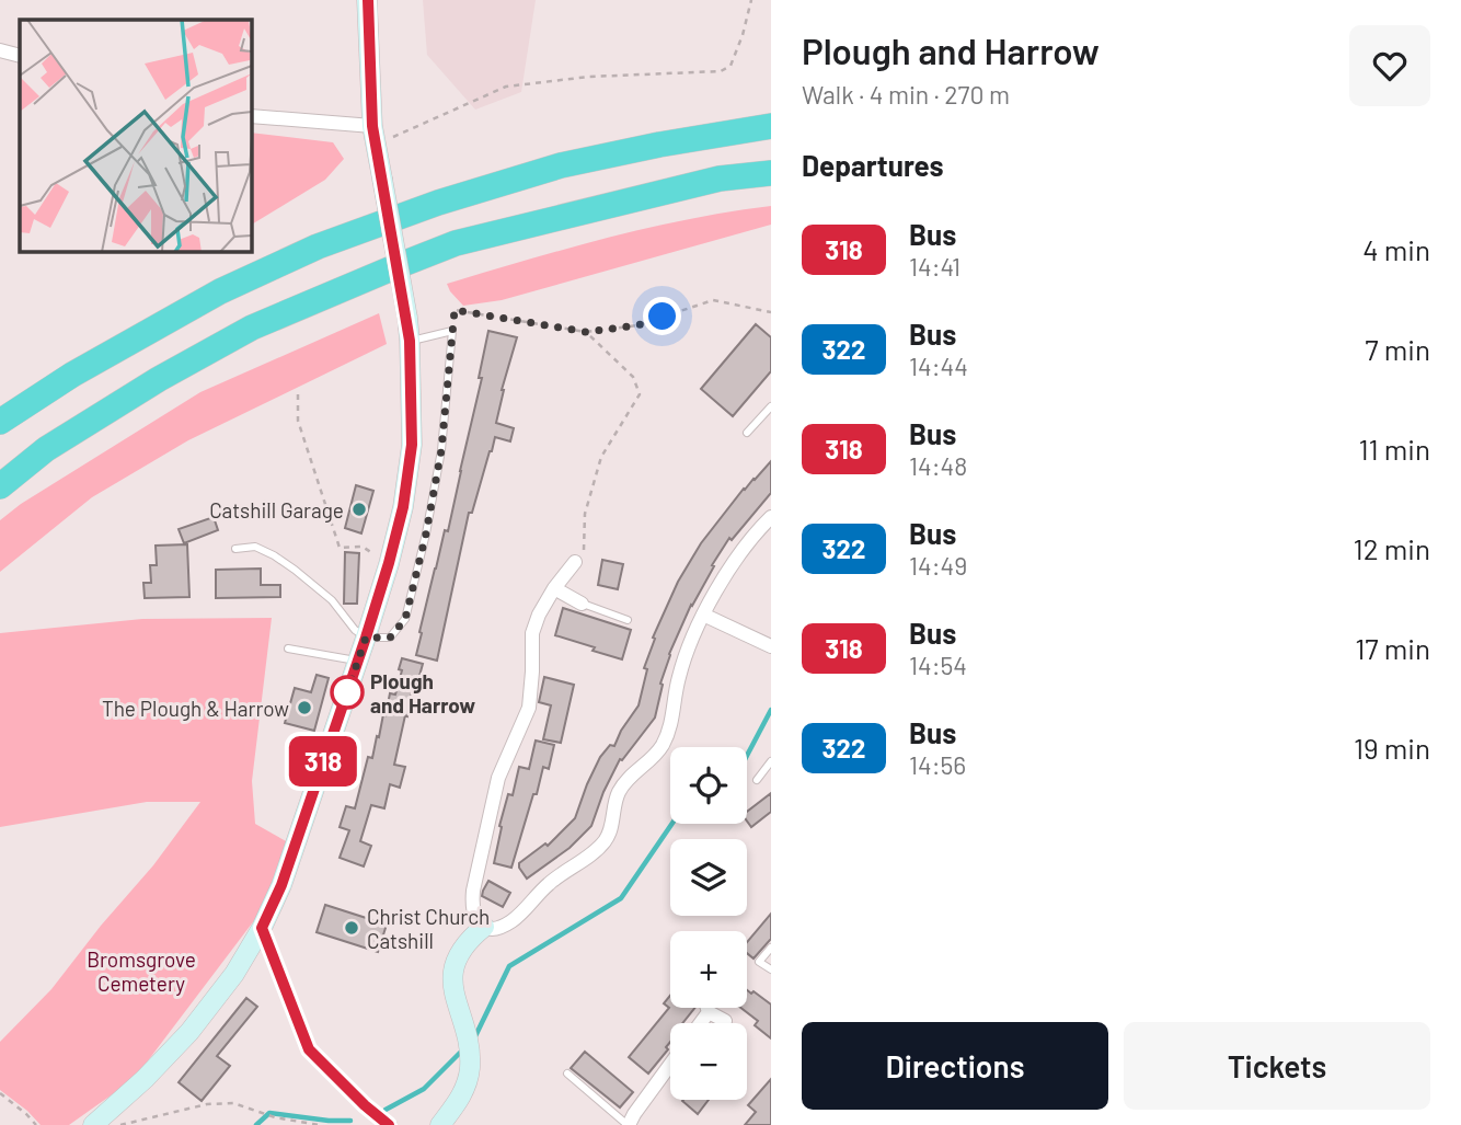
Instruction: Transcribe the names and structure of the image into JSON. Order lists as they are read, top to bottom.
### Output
{
  "parks": ["Bromsgrove Cemetery"],
  "places": [
    "Catshill Garage",
    "Plough and Harrow",
    "The Plough & Harrow",
    "Christ Church Catshill"
  ],
  "lines": ["bus line 318"],
  "page": {
    "on_map": "318",
    "heading": [
      ["Plough and Harrow", "Walk · 4 min · 270 m"],
      "Departures"
    ],
    "list": [
      {
        "mark": "318",
        "name": "Bus",
        "note": "14:41",
        "value": "4 min"
      },
      {
        "mark": "322",
        "name": "Bus",
        "note": "14:44",
        "value": "7 min"
      },
      {
        "mark": "318",
        "name": "Bus",
        "note": "14:48",
        "value": "11 min"
      },
      {
        "mark": "322",
        "name": "Bus",
        "note": "14:49",
        "value": "12 min"
      },
      {
        "mark": "318",
        "name": "Bus",
        "note": "14:54",
        "value": "17 min"
      },
      {
        "mark": "322",
        "name": "Bus",
        "note": "14:56",
        "value": "19 min"
      }
    ],
    "map_buttons": ["+", "−"],
    "buttons": ["Directions", "Tickets"]
  }
}
